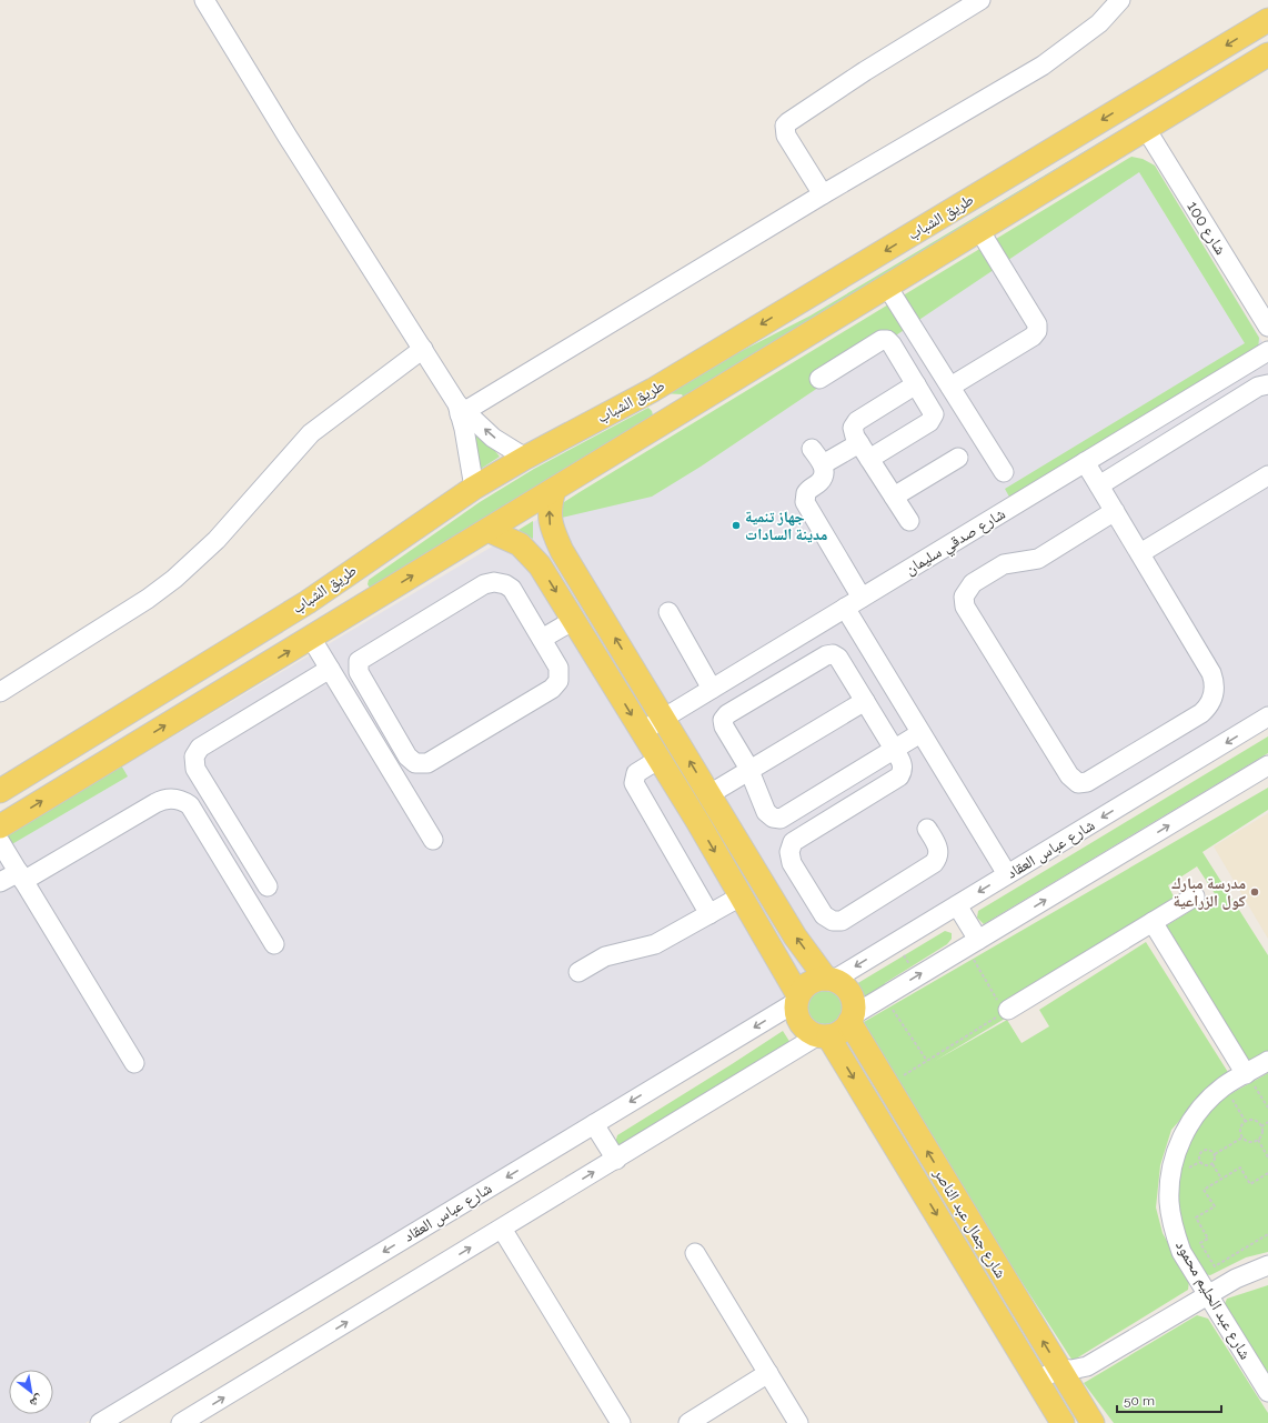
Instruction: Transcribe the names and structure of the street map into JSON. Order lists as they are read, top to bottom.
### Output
{
  "streets": {
    "main road": ["طريق الشباب", "شارع جمال عبد الناصر"],
    "street": [
      "شارع 100",
      "شارع صدقي سليمان",
      "شارع عباس العقاد",
      "شارع عبد الحليم محمود"
    ]
  },
  "crossings": [
    ["طريق الشباب", "شارع 100"],
    ["شارع عباس العقاد", "شارع جمال عبد الناصر"]
  ],
  "places": ["جهاز تنمية مدينة السادات", "مدرسة مبارك كول الزراعية"],
  "scale_bar": "50 m",
  "north": "bottom right"
}
